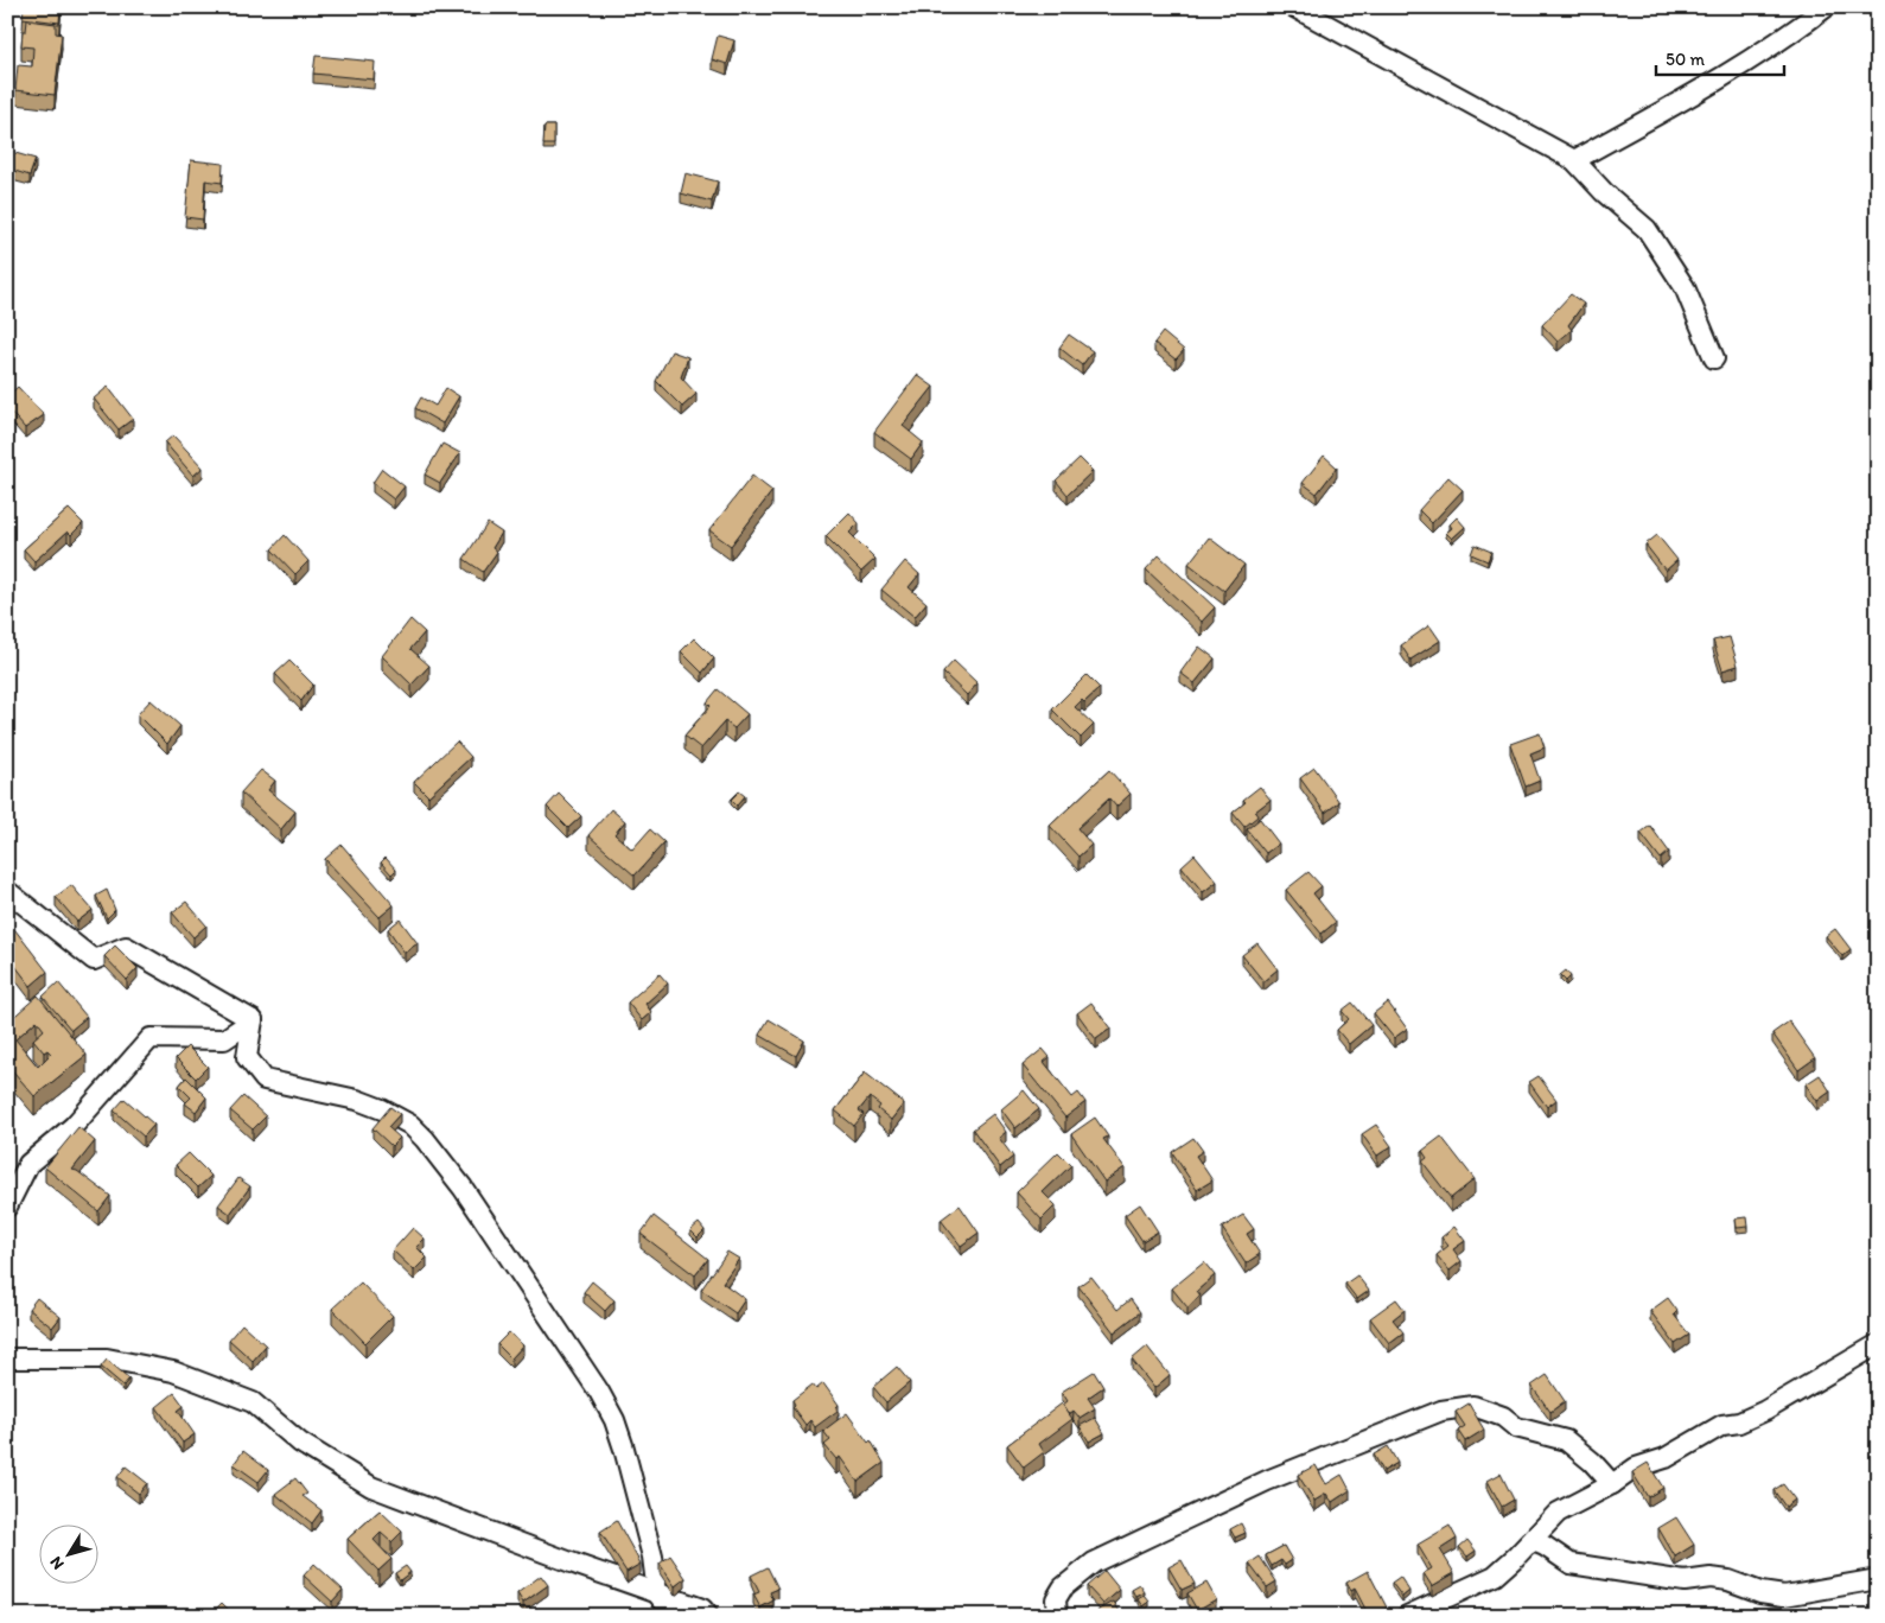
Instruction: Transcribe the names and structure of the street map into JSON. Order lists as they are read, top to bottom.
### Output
{
  "scale_bar": "50 m",
  "north": "bottom left"
}
